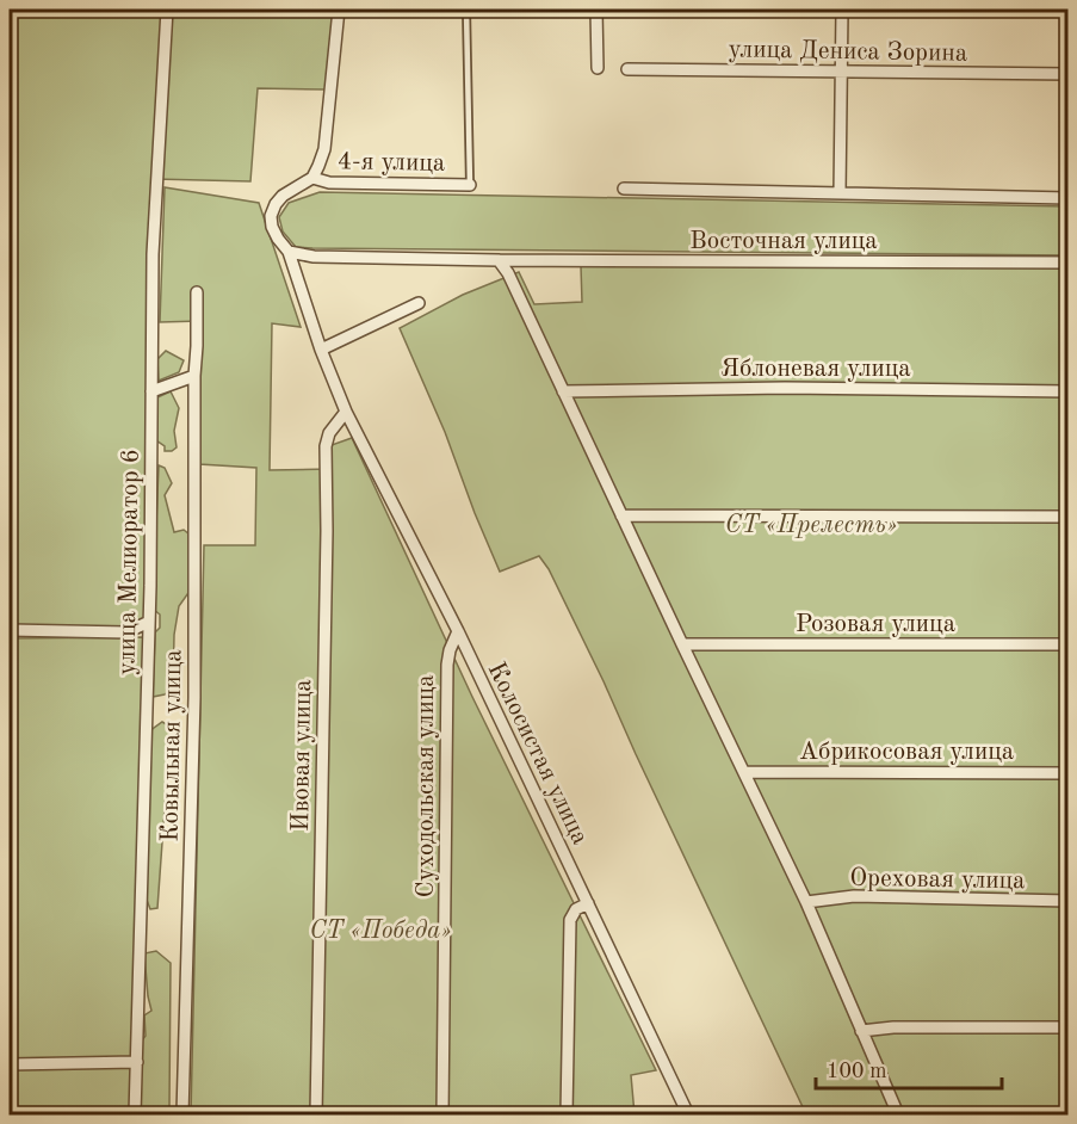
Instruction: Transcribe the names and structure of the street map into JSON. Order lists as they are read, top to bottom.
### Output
{
  "streets": {
    "street": [
      "улица Дениса Зорина",
      "4-я улица",
      "Восточная улица",
      "Яблоневая улица",
      "улица Мелиоратор 6",
      "Розовая улица",
      "Ковыльная улица",
      "Абрикосовая улица",
      "Колосистая улица",
      "Ивовая улица",
      "Суходольская улица",
      "Ореховая улица"
    ]
  },
  "crossings": [
    ["4-я улица", "Колосистая улица"],
    ["Восточная улица", "Колосистая улица"],
    ["Колосистая улица", "Ивовая улица"],
    ["Колосистая улица", "Суходольская улица"]
  ],
  "parks": ["СТ «Прелесть»", "СТ «Победа»"],
  "scale_bar": "100 m"
}
